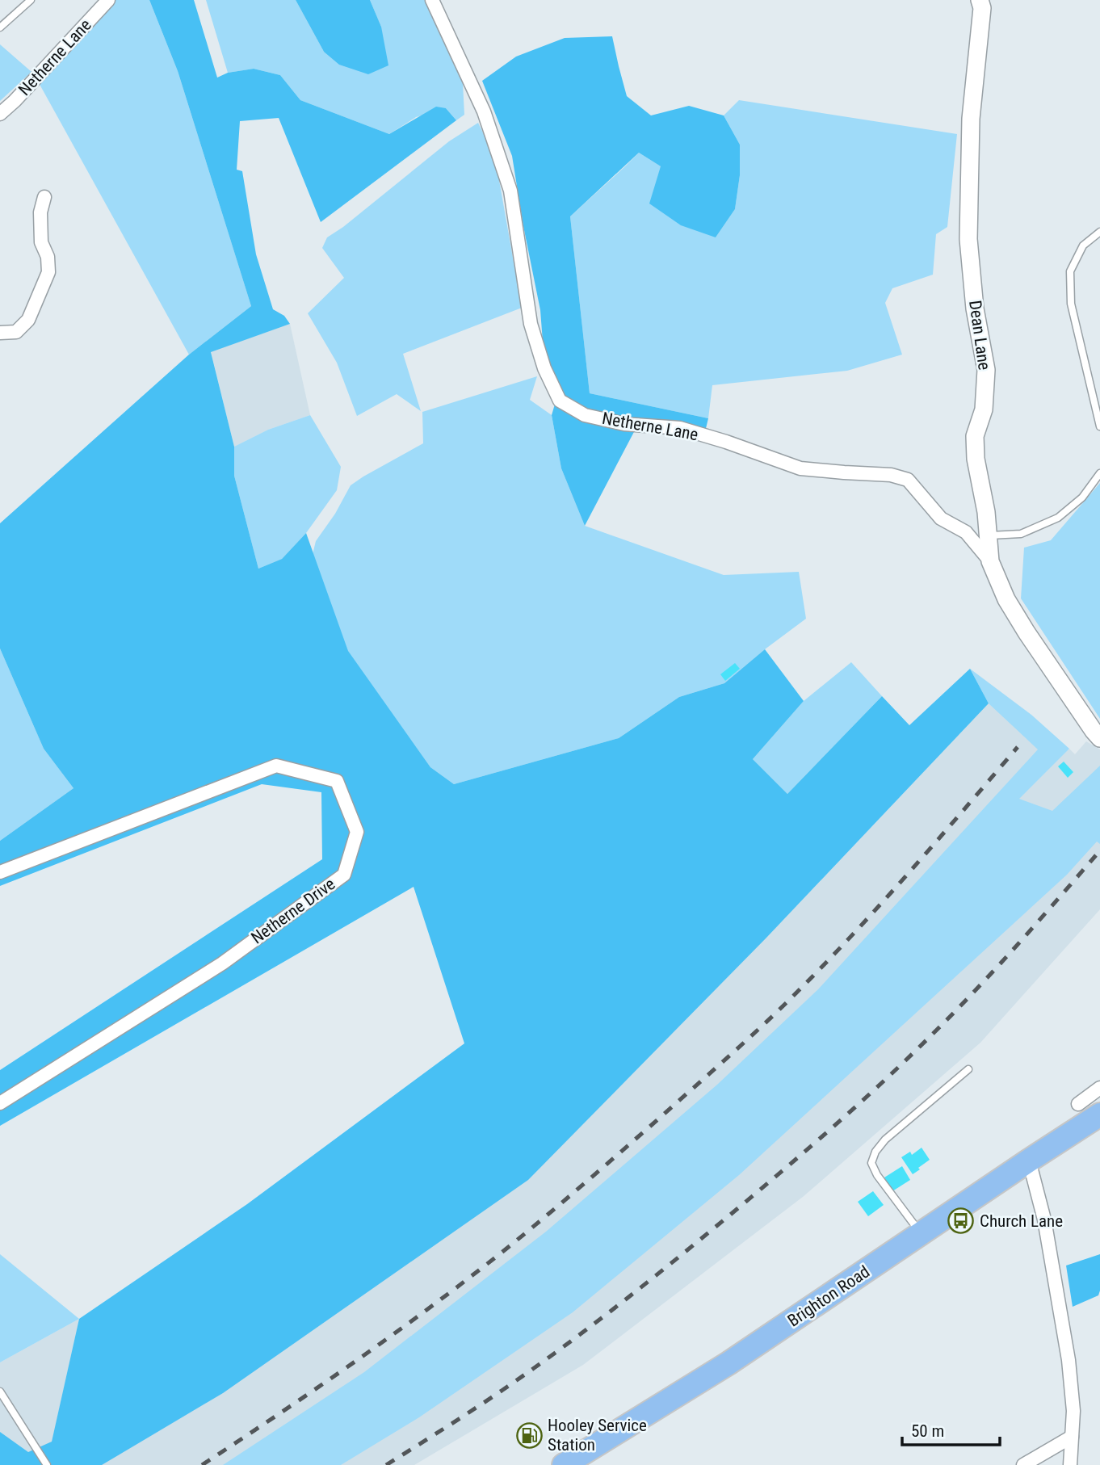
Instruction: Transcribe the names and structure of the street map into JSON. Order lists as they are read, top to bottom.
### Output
{
  "streets": {
    "highway": ["Brighton Road"],
    "street": ["Netherne Lane", "Dean Lane", "Netherne Drive"]
  },
  "crossings": [
    ["Netherne Lane", "Dean Lane"]
  ],
  "places": {
    "bus stop": ["Church Lane"],
    "fuel station": ["Hooley Service Station"]
  },
  "scale_bar": "50 m"
}
